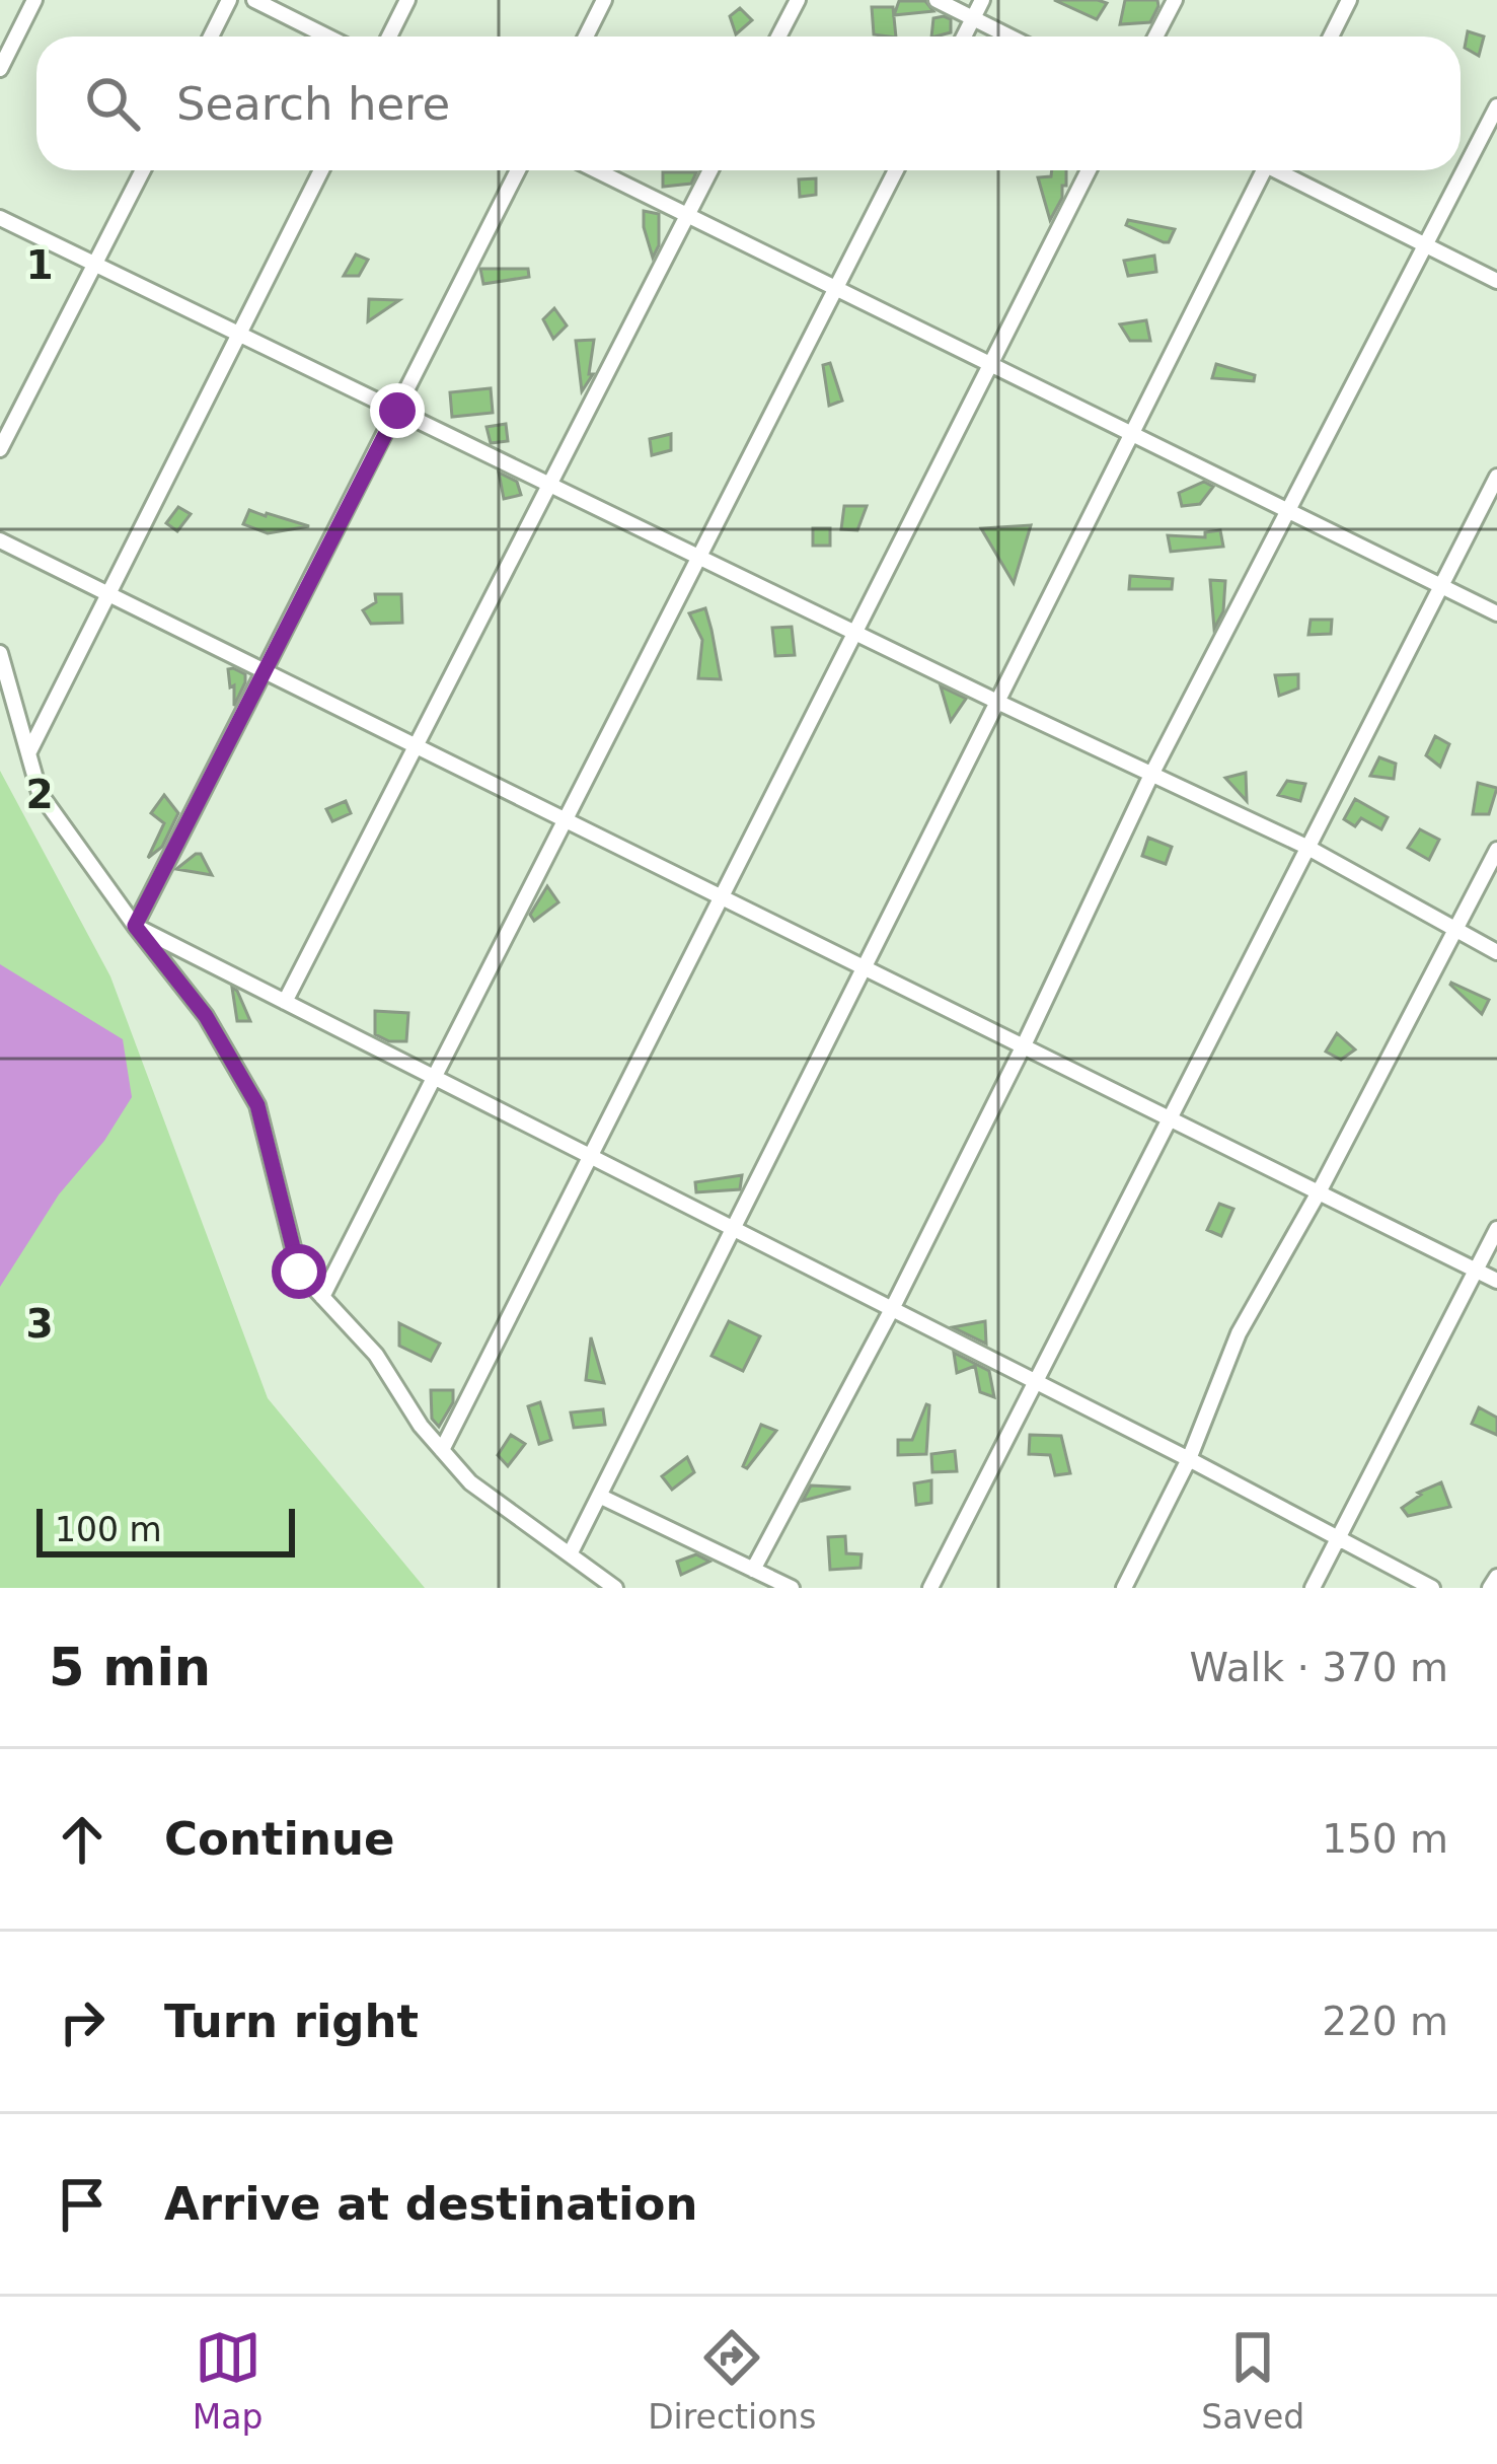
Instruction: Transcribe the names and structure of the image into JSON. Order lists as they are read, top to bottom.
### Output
{
  "scale_bar": "100 m",
  "page": {
    "search": "Search here",
    "scale": "100 m",
    "heading": ["5 min", "Walk · 370 m"],
    "list": [
      ["Continue", "150 m"],
      ["Turn right", "220 m"],
      "Arrive at destination"
    ],
    "nav": ["Map", "Directions", "Saved"]
  },
  "grid": {
    "rows": ["1", "2", "3"]
  }
}
